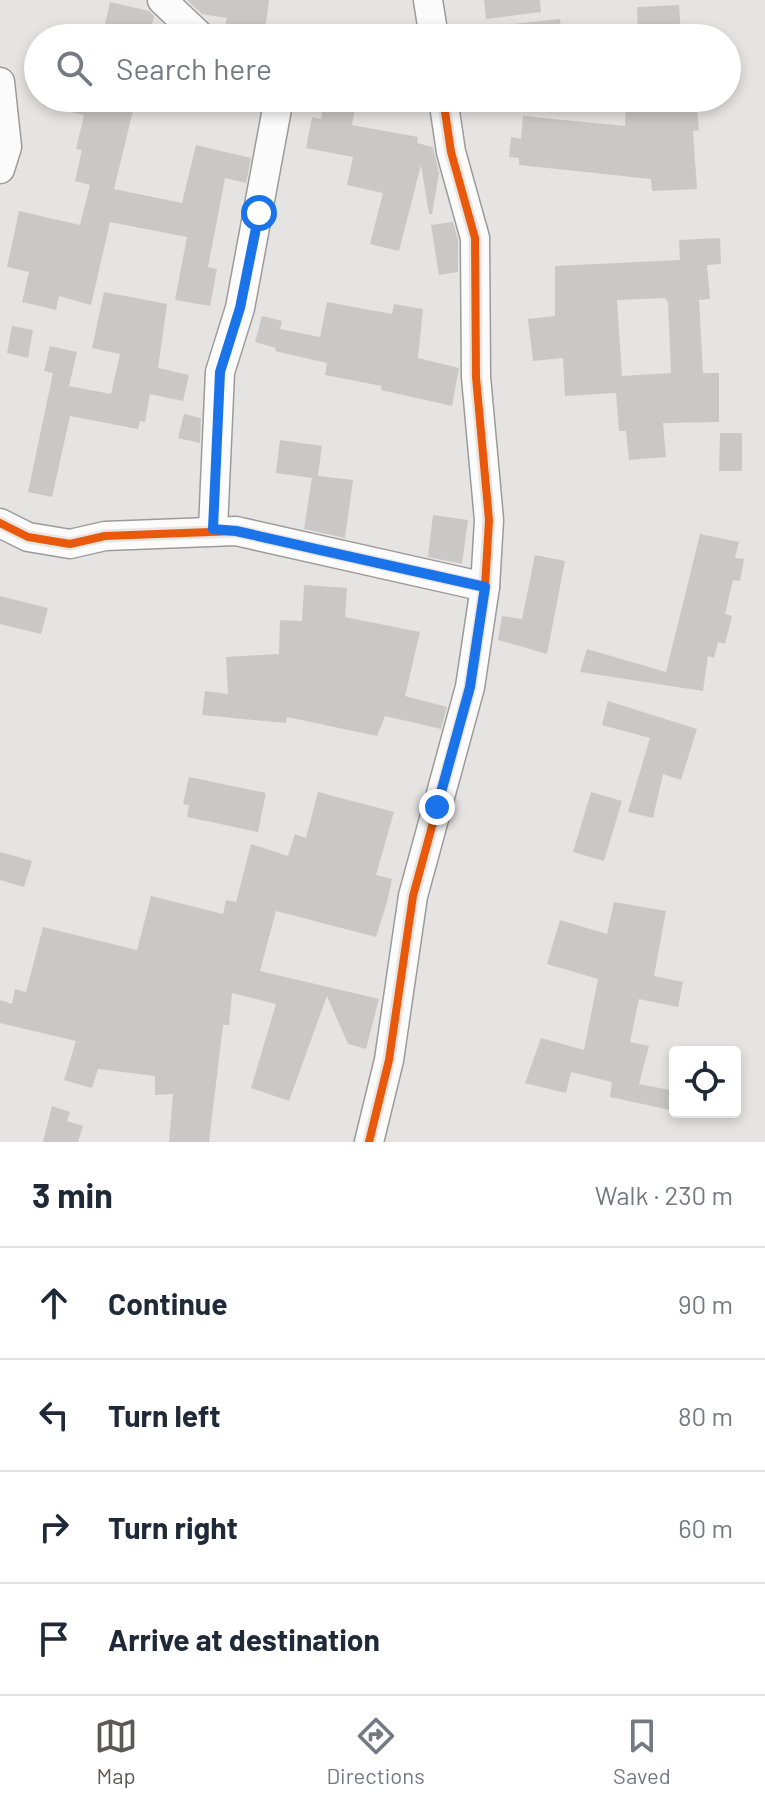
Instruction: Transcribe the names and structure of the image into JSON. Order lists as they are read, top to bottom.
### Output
{
  "page": {
    "search": "Search here",
    "heading": ["3 min", "Walk · 230 m"],
    "list": [
      ["Continue", "90 m"],
      ["Turn left", "80 m"],
      ["Turn right", "60 m"],
      "Arrive at destination"
    ],
    "nav": ["Map", "Directions", "Saved"]
  }
}
